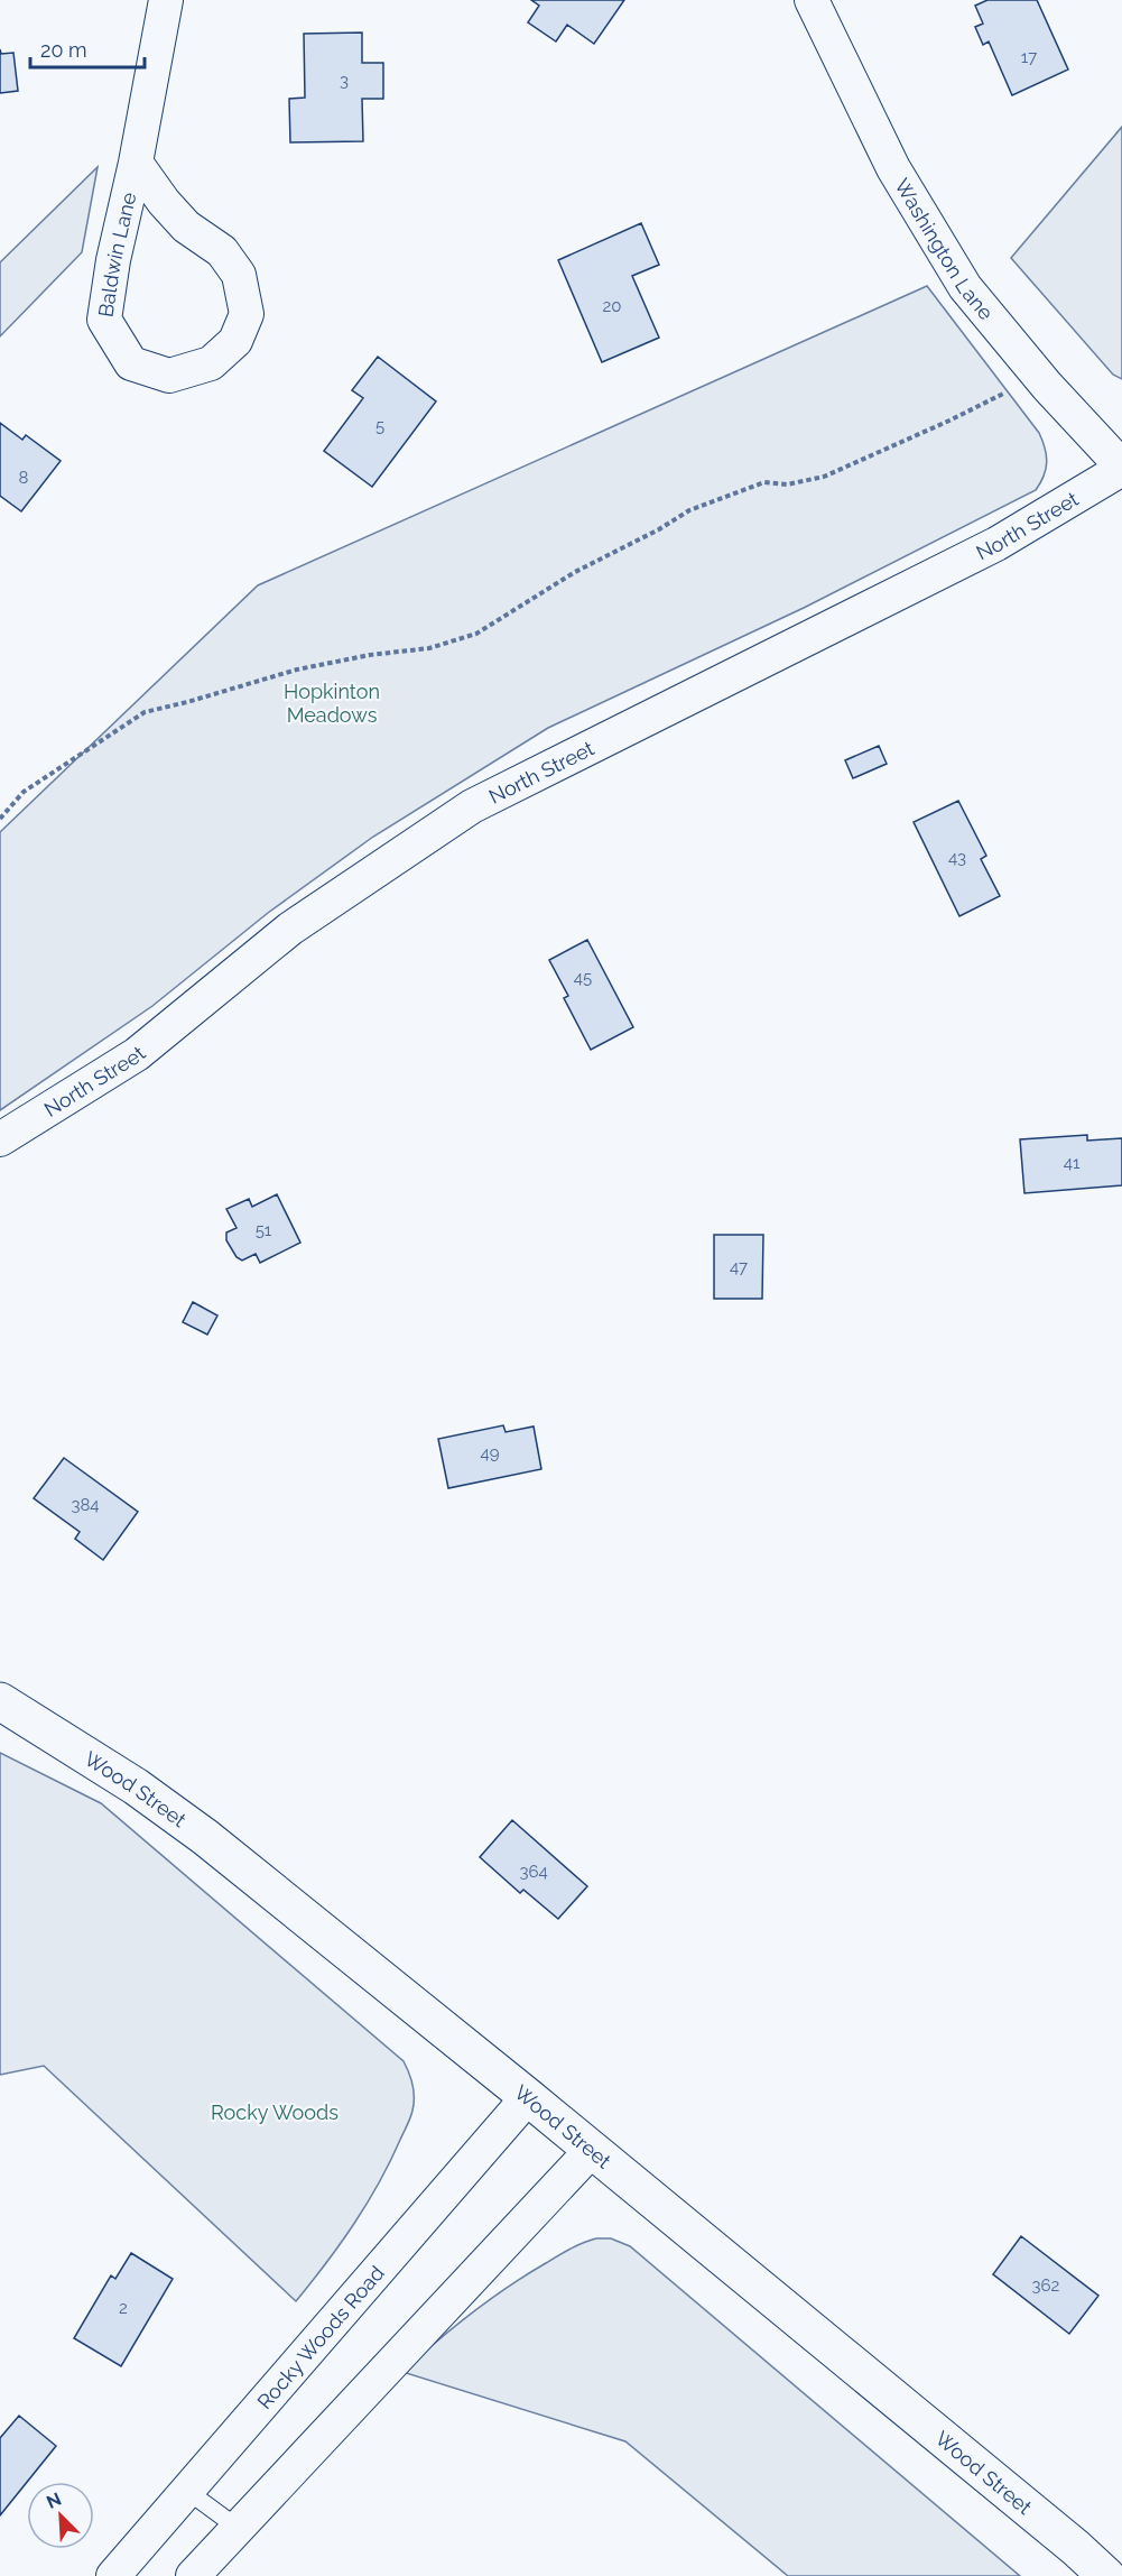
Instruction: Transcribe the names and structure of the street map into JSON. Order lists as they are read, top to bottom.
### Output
{
  "streets": {
    "main road": ["Wood Street"],
    "street": [
      "Washington Lane",
      "Baldwin Lane",
      "North Street",
      "Rocky Woods Road"
    ]
  },
  "crossings": [
    ["Washington Lane", "North Street"],
    ["Wood Street", "Rocky Woods Road"]
  ],
  "parks": ["Hopkinton Meadows", "Rocky Woods"],
  "house_numbers": [
    "17",
    "3",
    "20",
    "5",
    "8",
    "43",
    "45",
    "41",
    "51",
    "47",
    "49",
    "384",
    "364",
    "362",
    "2"
  ],
  "scale_bar": "20 m",
  "north": "top left"
}
